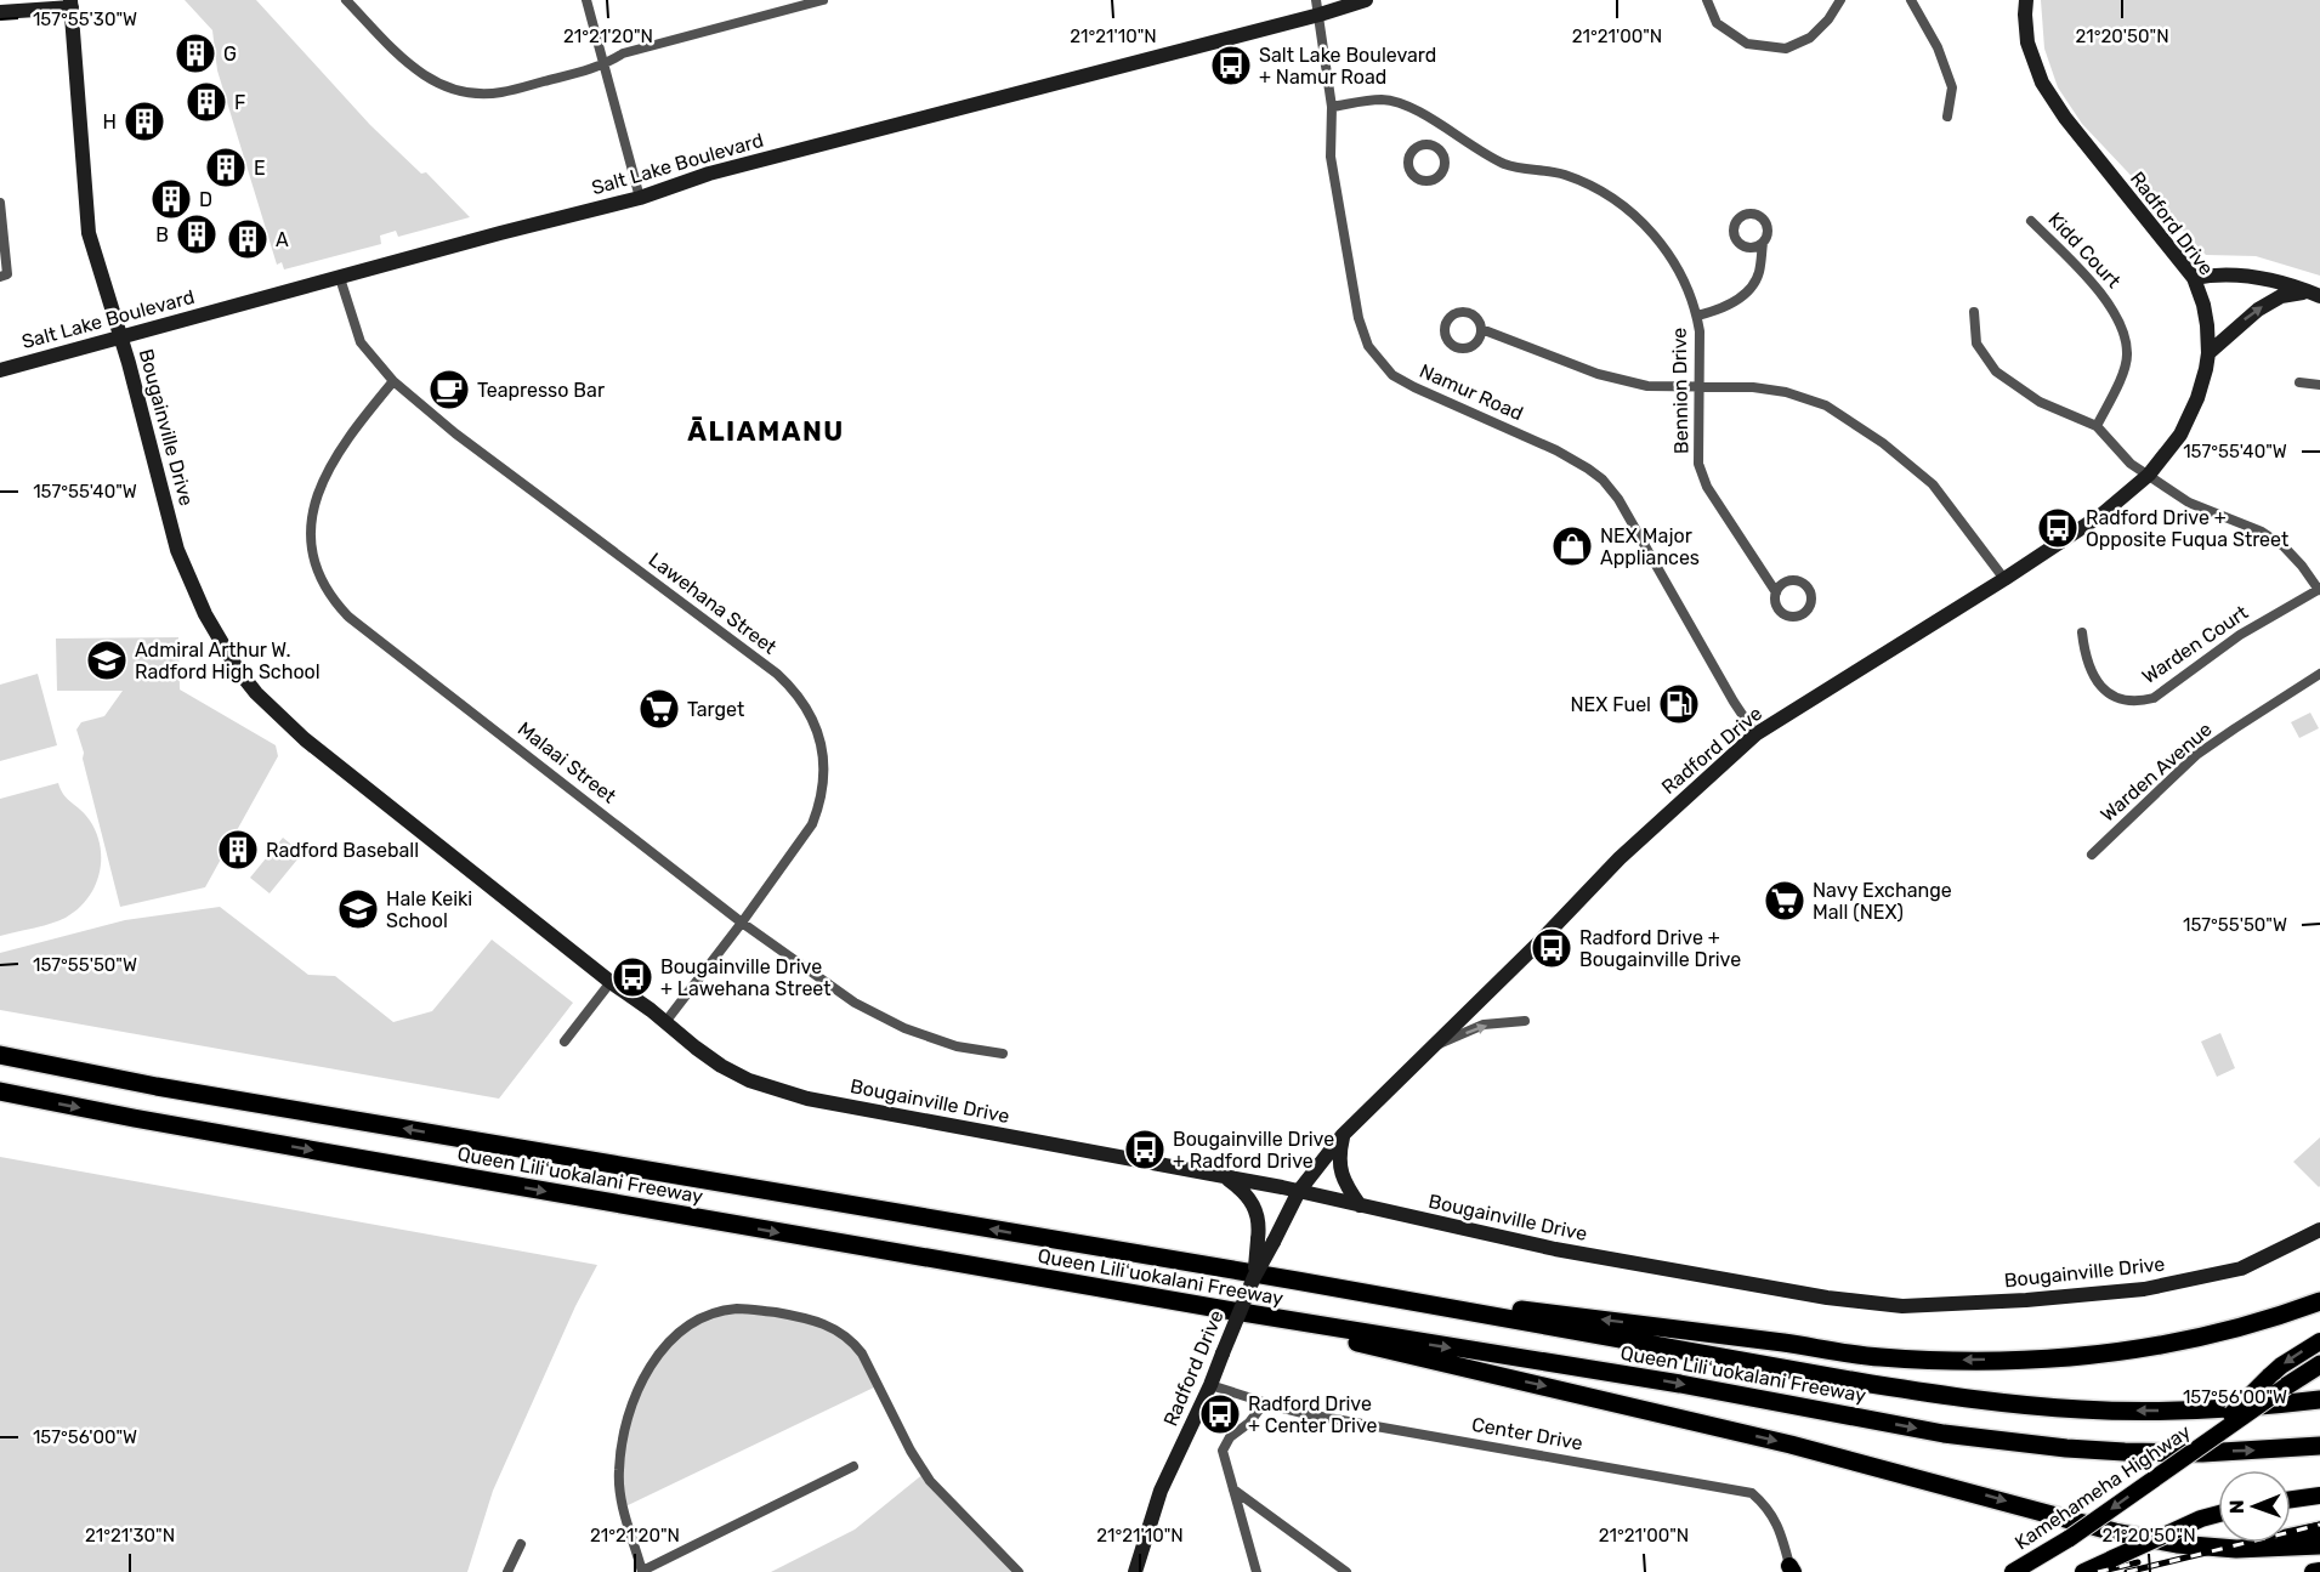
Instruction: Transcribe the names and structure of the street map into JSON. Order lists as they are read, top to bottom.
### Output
{
  "streets": {
    "highway": ["Queen Liliʻuokalani Freeway"],
    "main road": ["Kamehameha Highway"],
    "street": [
      "Salt Lake Boulevard",
      "Radford Drive",
      "Kidd Court",
      "Bennion Drive",
      "Namur Road",
      "Bougainville Drive",
      "Lawehana Street",
      "Warden Court",
      "Malaai Street",
      "Warden Avenue",
      "Center Drive"
    ]
  },
  "crossings": [
    ["Salt Lake Boulevard", "Namur Road"],
    ["Salt Lake Boulevard", "Bougainville Drive"],
    ["Salt Lake Boulevard", "Lawehana Street"],
    ["Radford Drive", "Namur Road"],
    ["Radford Drive", "Bougainville Drive"],
    ["Radford Drive", "Center Drive"],
    ["Bennion Drive", "Namur Road"],
    ["Bougainville Drive", "Lawehana Street"],
    ["Lawehana Street", "Malaai Street"]
  ],
  "districts": ["ĀLIAMANU"],
  "places": {
    "building": [
      "G",
      "F",
      "H",
      "E",
      "D",
      "B",
      "A",
      "Radford Baseball"
    ],
    "bus stop": [
      "Salt Lake Boulevard + Namur Road",
      "Radford Drive + Opposite Fuqua Street",
      "Radford Drive + Bougainville Drive",
      "Bougainville Drive + Lawehana Street",
      "Bougainville Drive + Radford Drive",
      "Radford Drive + Center Drive"
    ],
    "cafe": ["Teapresso Bar"],
    "shop": ["NEX Major Appliances"],
    "school or university": ["Admiral Arthur W. Radford High School", "Hale Keiki School"],
    "fuel station": ["NEX Fuel"],
    "supermarket": ["Target", "Navy Exchange Mall (NEX)"]
  },
  "north": "left",
  "coordinates": [
    "157°55'30\"W",
    "21°21'20\"N",
    "21°21'10\"N",
    "21°21'00\"N",
    "21°20'50\"N",
    "157°55'40\"W",
    "157°55'50\"W",
    "157°56'00\"W",
    "21°21'30\"N"
  ]
}
